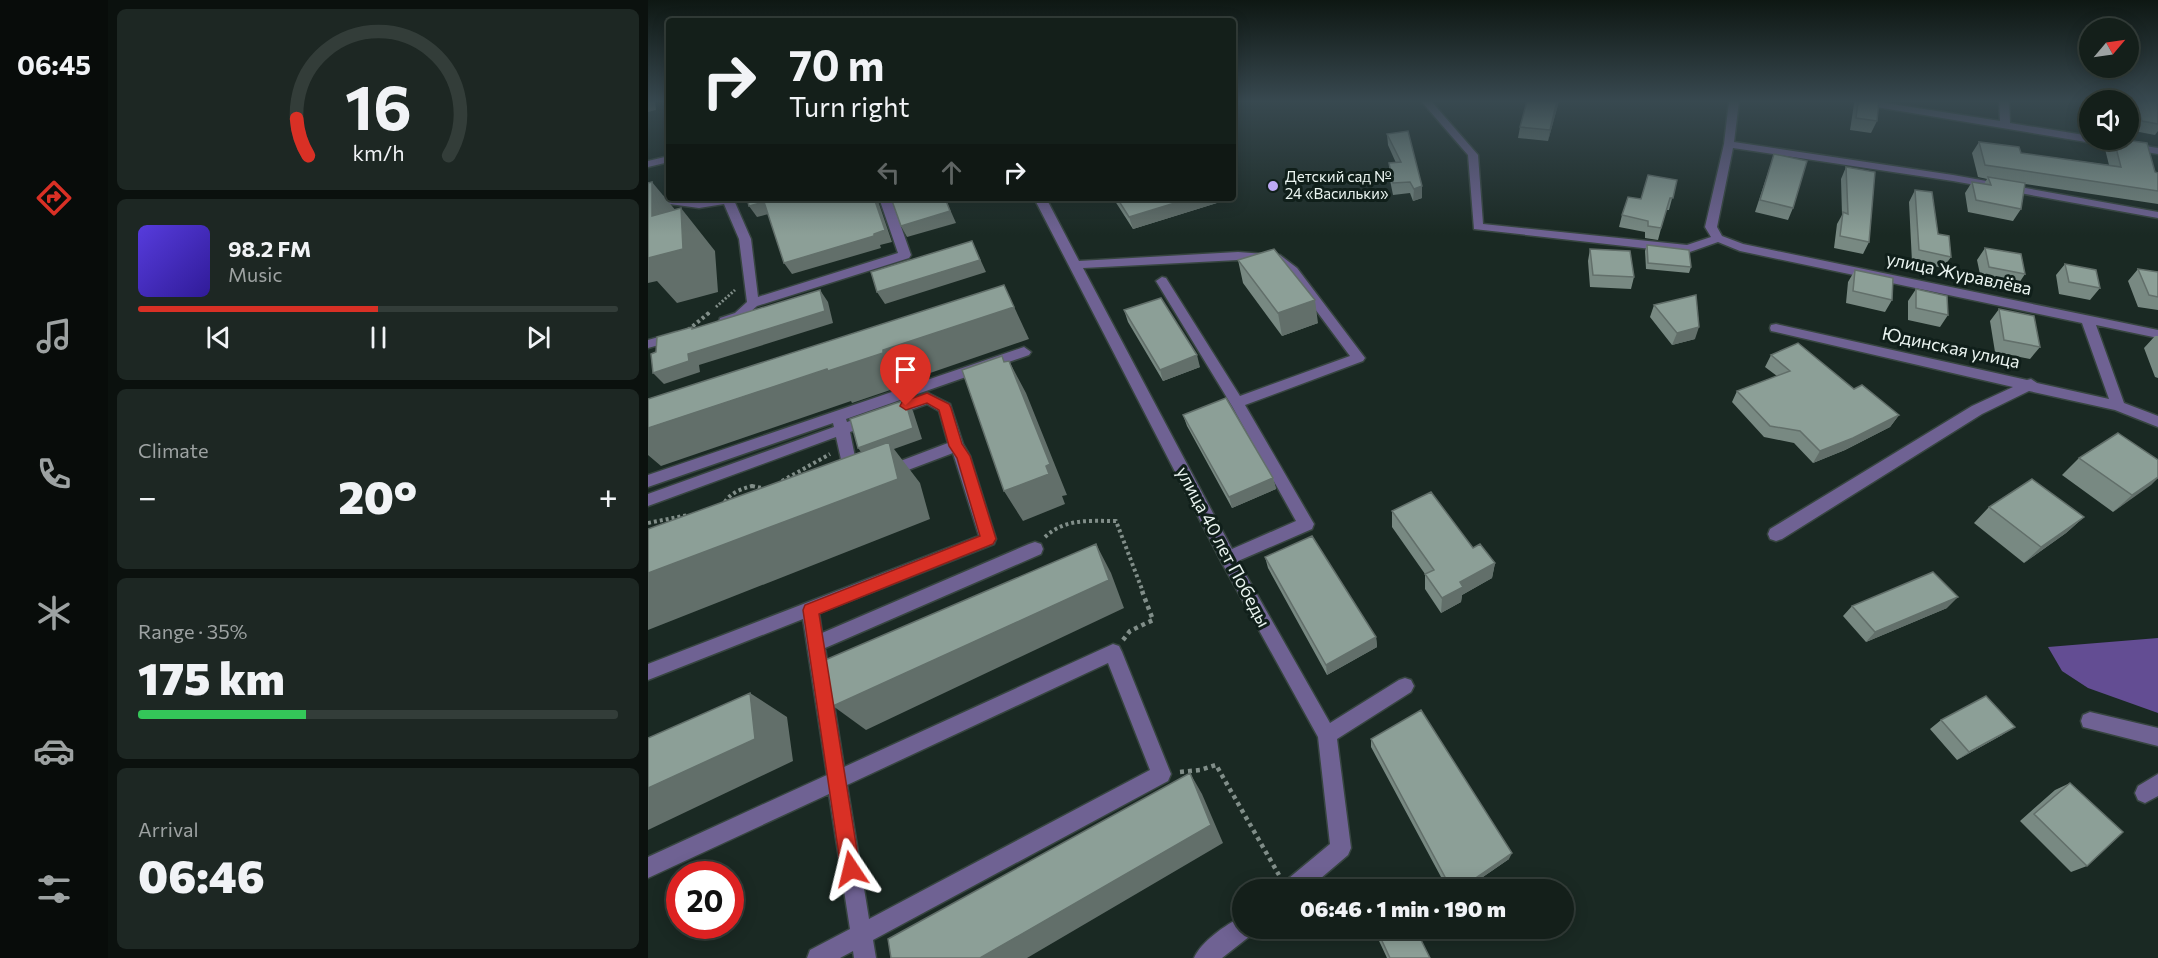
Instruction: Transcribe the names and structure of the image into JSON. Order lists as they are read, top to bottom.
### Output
{
  "streets": {
    "street": ["улица Журавлёва", "Юдинская улица", "улица 40 лет Победы"]
  },
  "places": ["Детский сад № 24 «Васильки»"],
  "north": "top right",
  "page": {
    "tabs": "06:45",
    "turn": ["70 m", "Turn right"],
    "song": ["98.2 FM", "Music"],
    "tile": [
      "Climate",
      ["Range · 35%", "175 km"],
      ["Arrival", "06:46"]
    ],
    "heat": ["−", "20°", "+"],
    "limit": "20",
    "trip": "06:46 · 1 min · 190 m",
    "gauge": ["16", "km/h"]
  }
}
